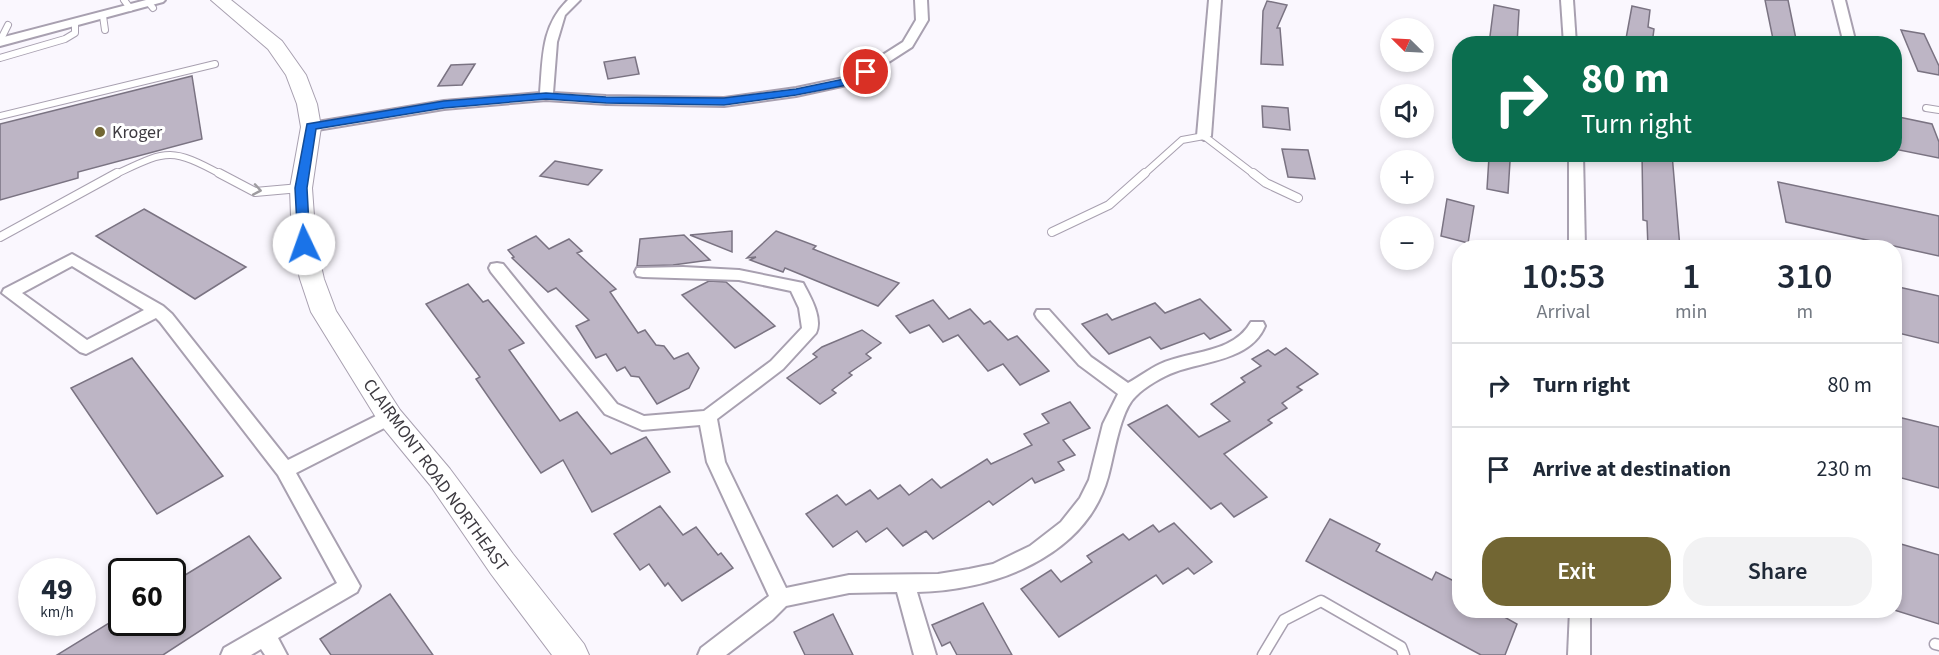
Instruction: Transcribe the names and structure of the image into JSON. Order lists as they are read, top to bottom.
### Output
{
  "streets": {
    "main road": ["CLAIRMONT ROAD NORTHEAST"]
  },
  "places": ["Kroger"],
  "north": "top left",
  "page": {
    "map_buttons": ["+", "−"],
    "turn": ["80 m", "Turn right"],
    "eta": [
      "10:53",
      "Arrival",
      "1",
      "min",
      "310",
      "m"
    ],
    "list": [
      {
        "name": "Turn right",
        "value": "80 m"
      },
      {
        "name": "Arrive at destination",
        "value": "230 m"
      }
    ],
    "buttons": ["Exit", "Share"],
    "speed": "49 km/h",
    "limit": "60"
  }
}
